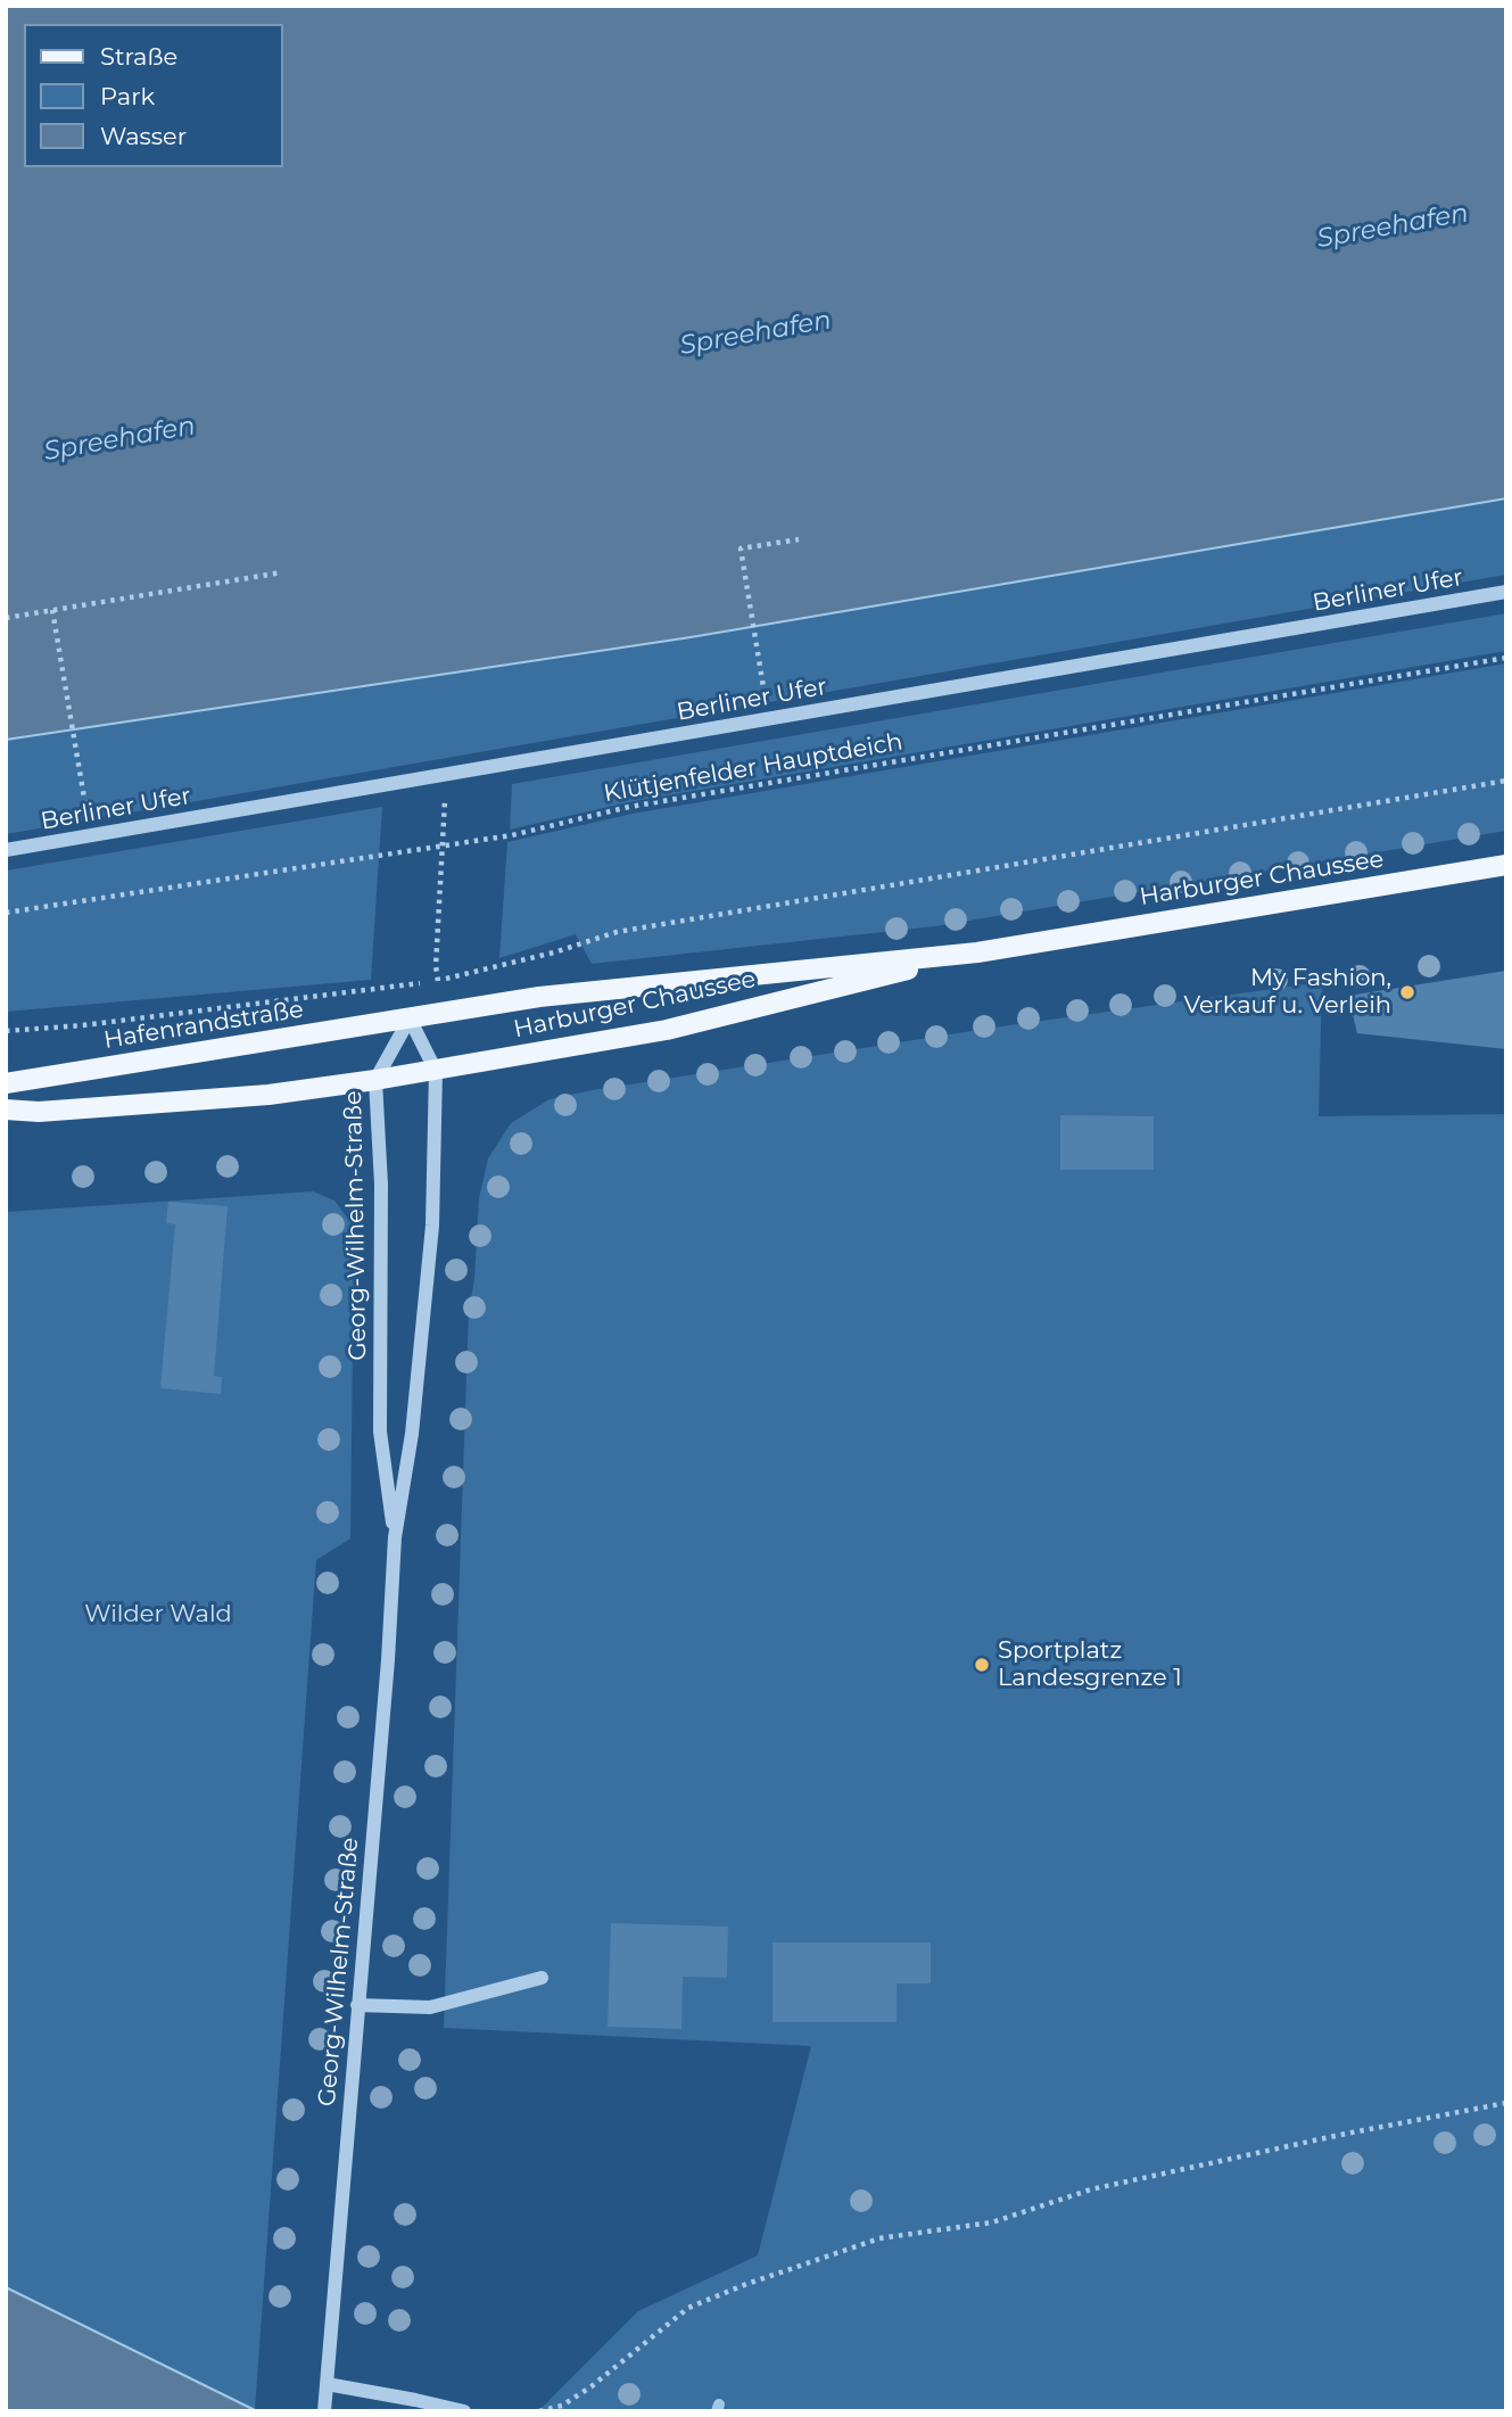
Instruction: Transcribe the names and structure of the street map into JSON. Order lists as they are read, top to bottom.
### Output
{
  "streets": {
    "main road": ["Harburger Chaussee", "Hafenrandstraße"],
    "street": ["Berliner Ufer", "Georg-Wilhelm-Straße"],
    "path": ["Klütjenfelder Hauptdeich"]
  },
  "crossings": [
    ["Harburger Chaussee", "Hafenrandstraße"],
    ["Harburger Chaussee", "Georg-Wilhelm-Straße"],
    ["Hafenrandstraße", "Georg-Wilhelm-Straße"]
  ],
  "water": ["Spreehafen"],
  "parks": ["Wilder Wald"],
  "places": ["My Fashion, Verkauf u. Verleih", "Sportplatz Landesgrenze 1"],
  "legend": ["Straße", "Park", "Wasser"]
}
